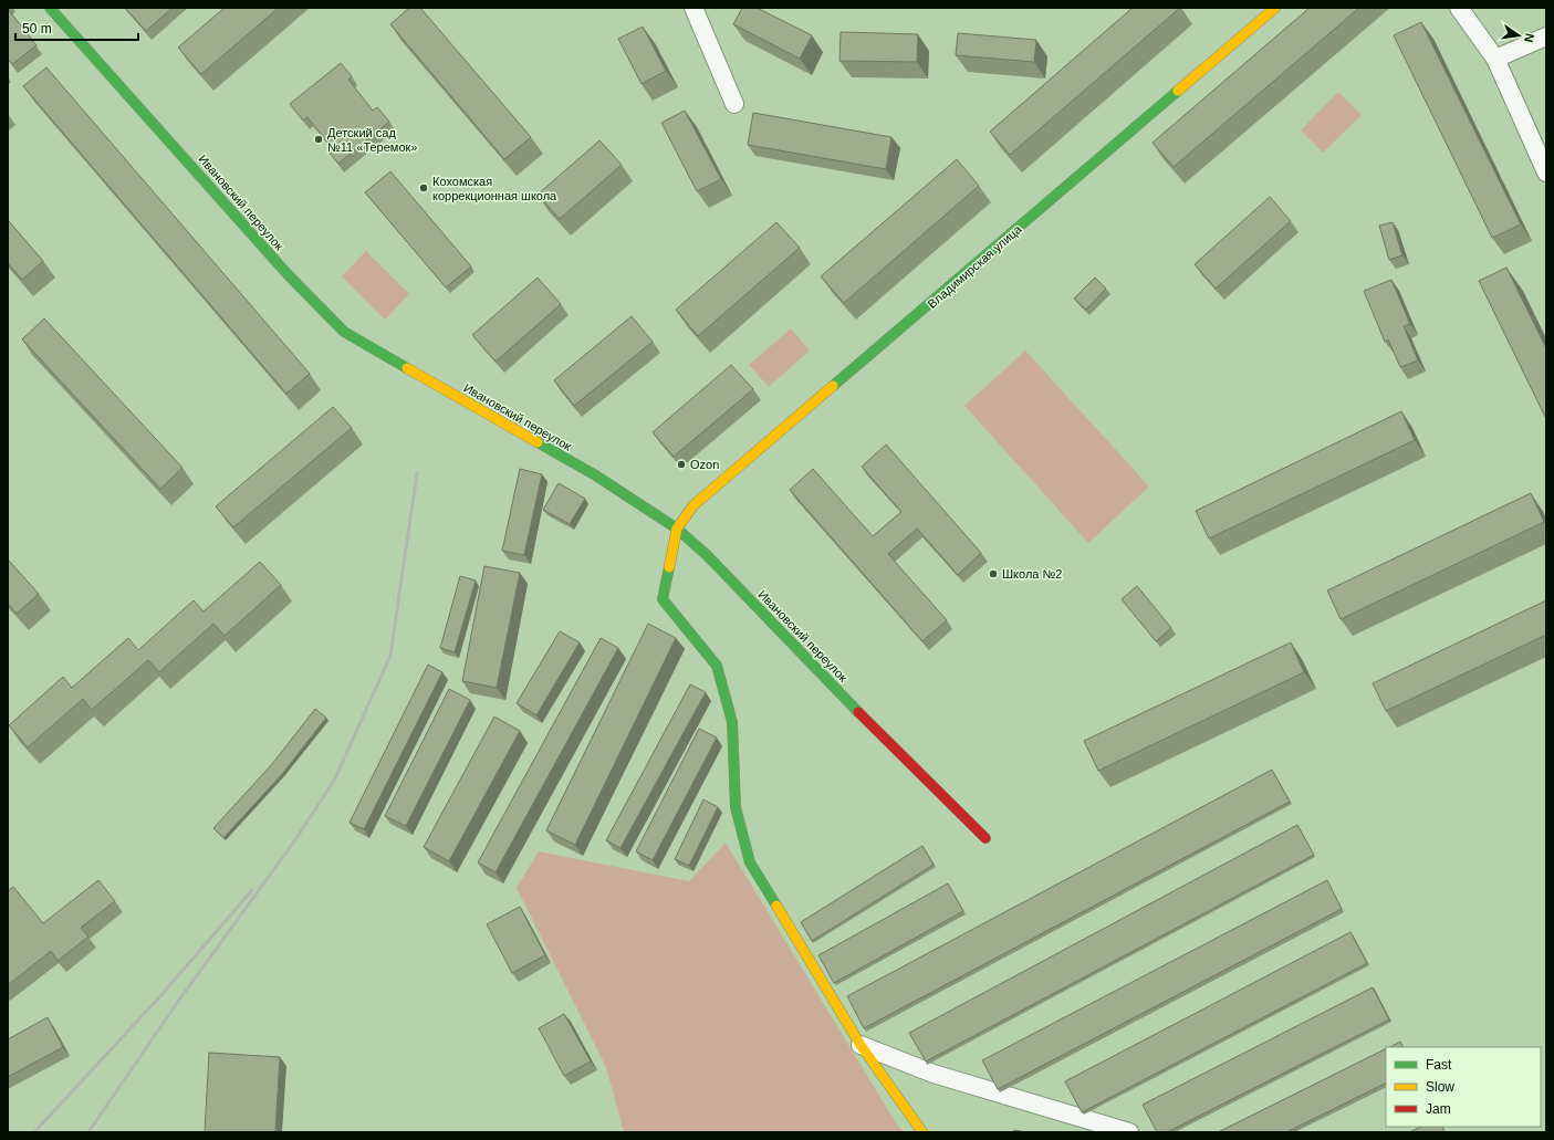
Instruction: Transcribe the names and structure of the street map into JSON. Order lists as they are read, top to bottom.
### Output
{
  "streets": {
    "street": ["Ивановский переулок", "Владимирская улица"]
  },
  "crossings": [
    ["Ивановский переулок", "Владимирская улица"]
  ],
  "places": [
    "Детский сад №11 «Теремок»",
    "Кохомская коррекционная школа",
    "Ozon",
    "Школа №2"
  ],
  "legend": ["Fast", "Slow", "Jam"],
  "scale_bar": "50 m",
  "north": "right"
}
